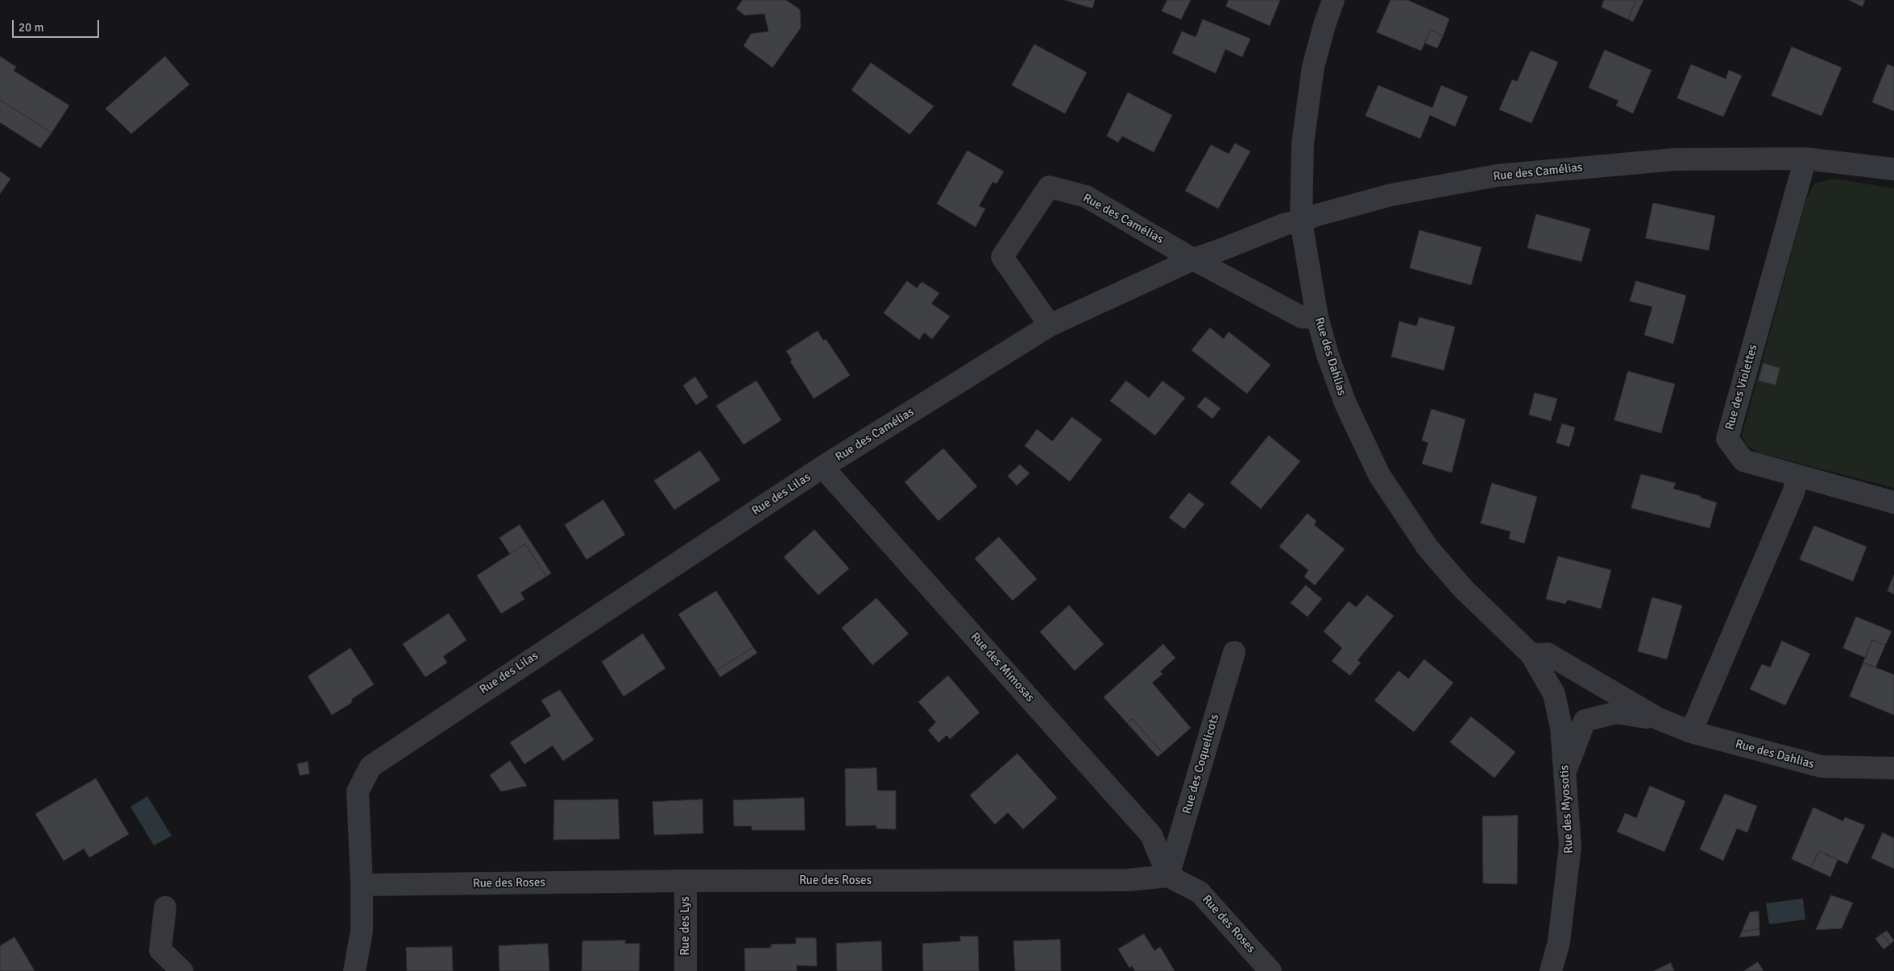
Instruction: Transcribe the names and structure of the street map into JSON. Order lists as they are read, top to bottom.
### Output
{
  "streets": {
    "street": [
      "Rue des Camélias",
      "Rue des Dahlias",
      "Rue des Violettes",
      "Rue des Lilas",
      "Rue des Mimosas",
      "Rue des Coquelicots",
      "Rue des Myosotis",
      "Rue des Roses",
      "Rue des Lys"
    ]
  },
  "crossings": [
    ["Rue des Camélias", "Rue des Dahlias"],
    ["Rue des Camélias", "Rue des Violettes"],
    ["Rue des Camélias", "Rue des Lilas"],
    ["Rue des Camélias", "Rue des Mimosas"],
    ["Rue des Dahlias", "Rue des Myosotis"],
    ["Rue des Lilas", "Rue des Mimosas"],
    ["Rue des Lilas", "Rue des Roses"],
    ["Rue des Mimosas", "Rue des Coquelicots"],
    ["Rue des Mimosas", "Rue des Roses"],
    ["Rue des Coquelicots", "Rue des Roses"],
    ["Rue des Roses", "Rue des Lys"]
  ],
  "scale_bar": "20 m"
}
